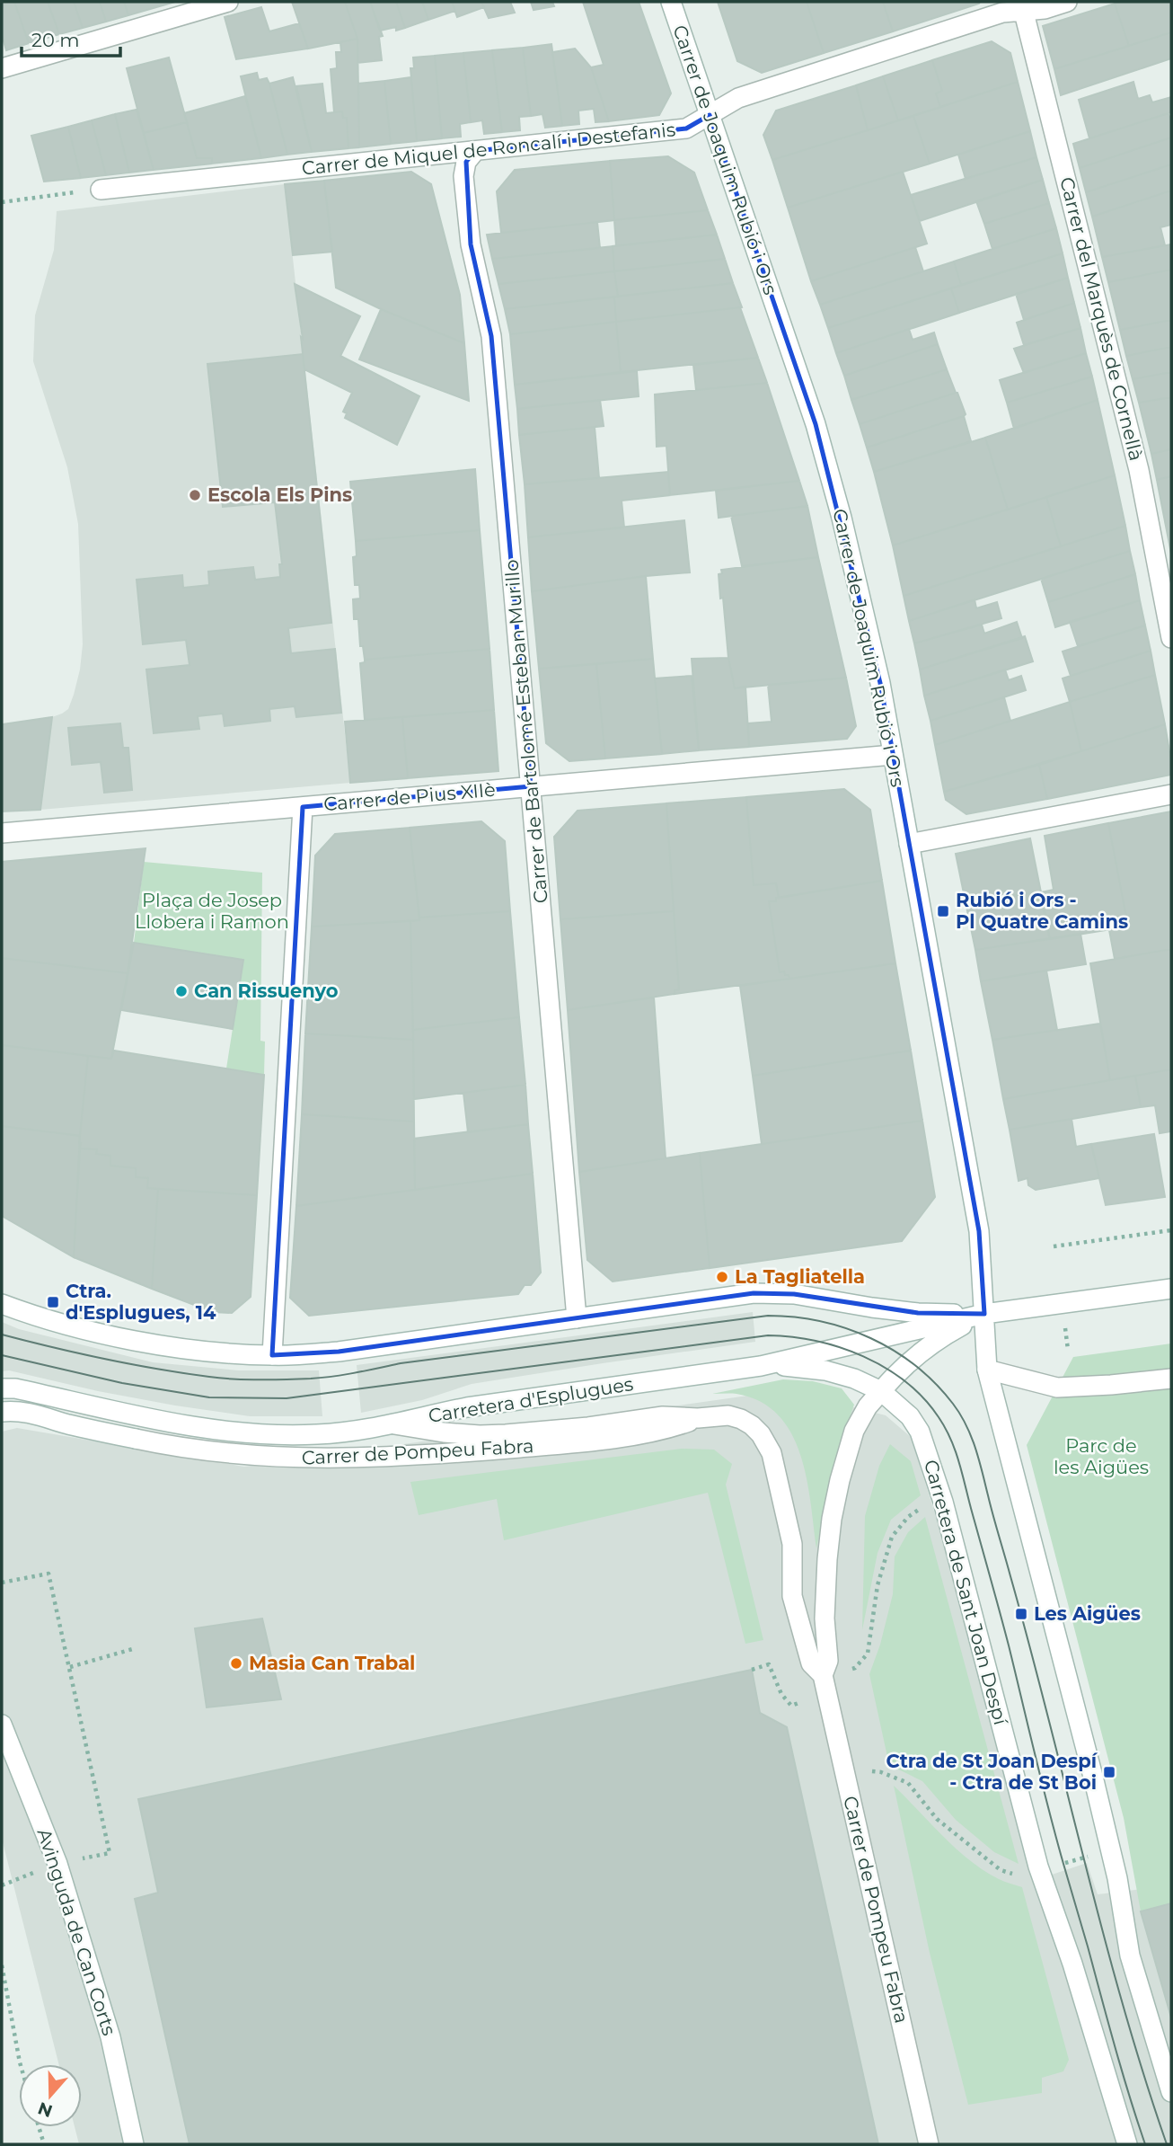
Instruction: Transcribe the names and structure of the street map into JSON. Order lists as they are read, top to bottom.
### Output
{
  "streets": {
    "street": [
      "Carrer de Miquel de Roncalí i Destefanis",
      "Carrer de Joaquim Rubió i Ors",
      "Carrer del Marquès de Cornellà",
      "Carrer de Bartolomé Esteban Murillo",
      "Carrer de Pius XIIè",
      "Carretera d'Esplugues",
      "Carrer de Pompeu Fabra",
      "Carretera de Sant Joan Despí",
      "Avinguda de Can Corts"
    ]
  },
  "crossings": [
    ["Carrer de Miquel de Roncalí i Destefanis", "Carrer de Joaquim Rubió i Ors"],
    ["Carrer de Miquel de Roncalí i Destefanis", "Carrer del Marquès de Cornellà"],
    ["Carrer de Miquel de Roncalí i Destefanis", "Carrer de Bartolomé Esteban Murillo"],
    ["Carrer de Joaquim Rubió i Ors", "Carrer de Pius XIIè"],
    ["Carrer de Joaquim Rubió i Ors", "Carretera d'Esplugues"],
    ["Carrer de Bartolomé Esteban Murillo", "Carrer de Pius XIIè"],
    ["Carretera d'Esplugues", "Carrer de Pompeu Fabra"],
    ["Carretera d'Esplugues", "Carretera de Sant Joan Despí"],
    ["Carrer de Pompeu Fabra", "Carretera de Sant Joan Despí"]
  ],
  "parks": ["Plaça de Josep Llobera i Ramon", "Parc de les Aigües"],
  "places": {
    "other": [
      "Escola Els Pins",
      "Can Rissuenyo",
      "La Tagliatella",
      "Masia Can Trabal"
    ],
    "transit": [
      "Rubió i Ors - Pl Quatre Camins",
      "Ctra. d'Esplugues, 14",
      "Les Aigües",
      "Ctra de St Joan Despí - Ctra de St Boi"
    ]
  },
  "scale_bar": "20 m",
  "north": "bottom"
}
